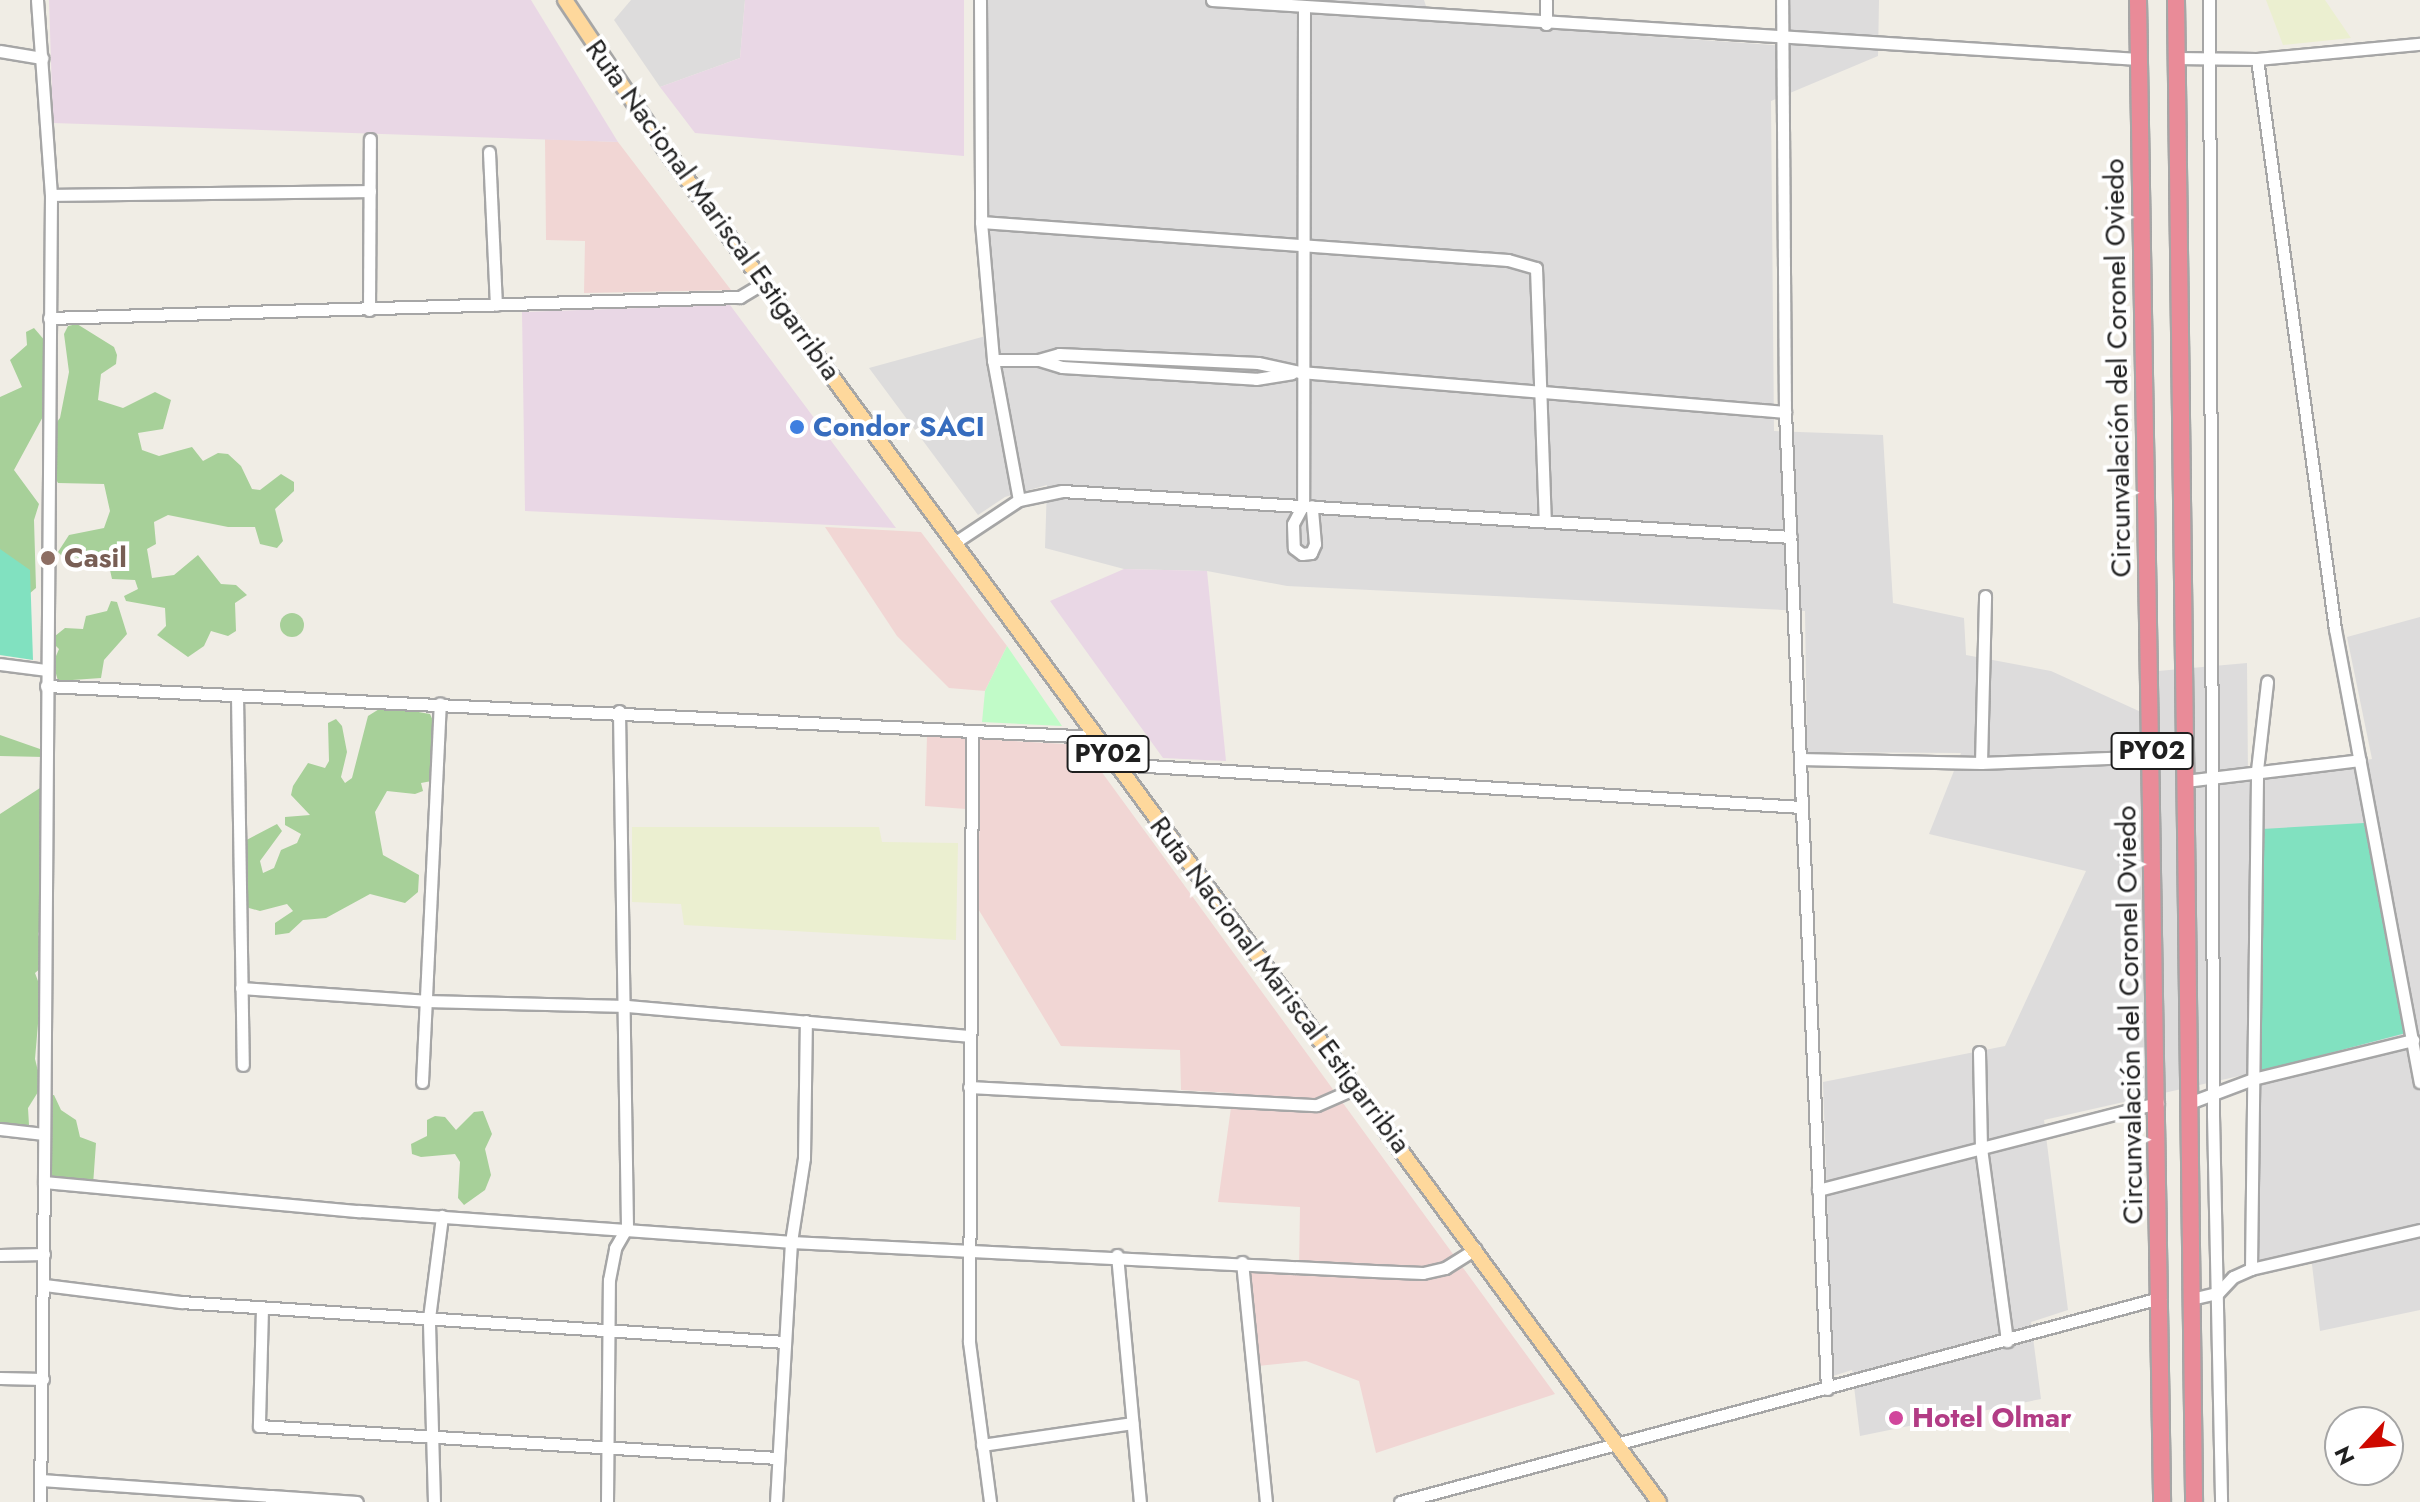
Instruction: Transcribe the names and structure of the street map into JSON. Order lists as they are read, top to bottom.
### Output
{
  "streets": {
    "highway": ["Circunvalación del Coronel Oviedo", "PY02"],
    "main road": ["Ruta Nacional Mariscal Estigarribia"]
  },
  "places": ["Condor SACI", "Casil", "Hotel Olmar"],
  "north": "bottom left"
}
